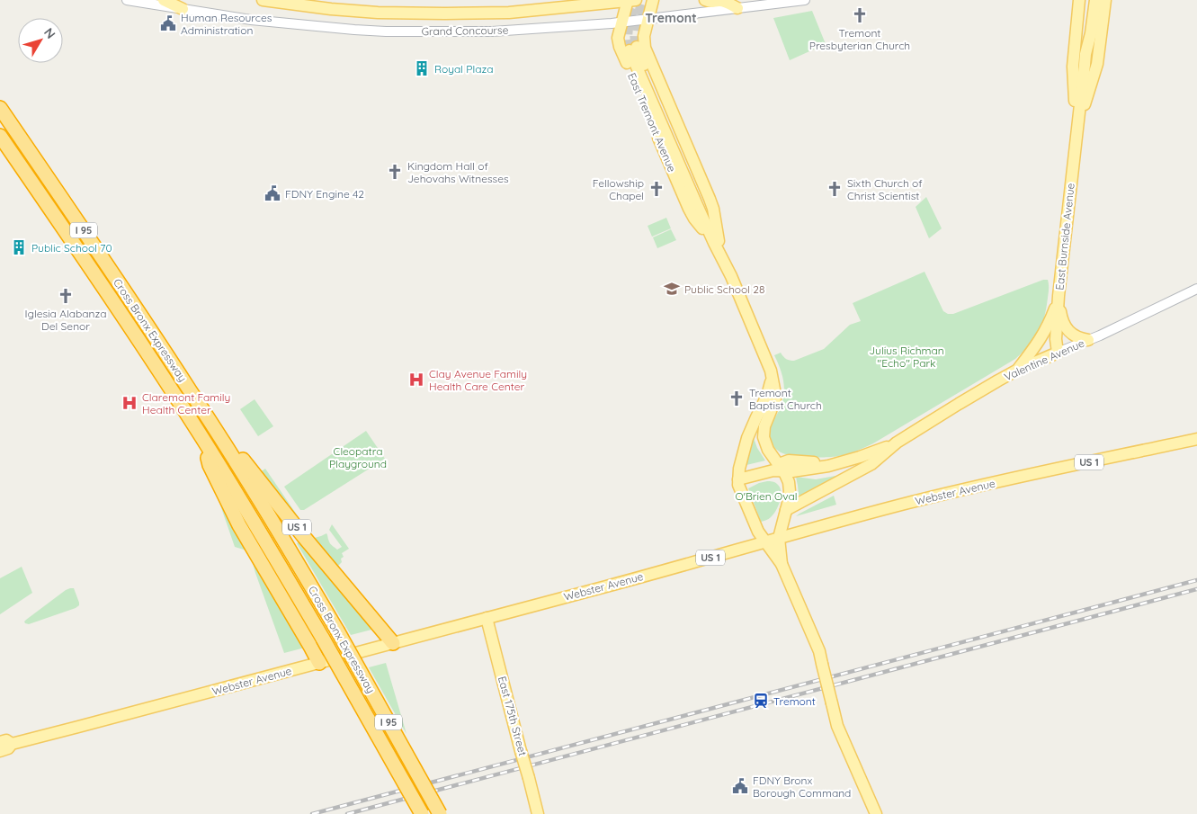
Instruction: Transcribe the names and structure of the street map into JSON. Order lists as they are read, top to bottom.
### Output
{
  "streets": {
    "highway": ["I 95", "Cross Bronx Expressway", "US 1"],
    "main road": [
      "Grand Concourse",
      "East Tremont Avenue",
      "East Burnside Avenue",
      "Valentine Avenue",
      "Webster Avenue",
      "East 175th Street"
    ]
  },
  "crossings": [
    ["Grand Concourse", "East Tremont Avenue"],
    ["East Tremont Avenue", "Valentine Avenue"],
    ["East Tremont Avenue", "Webster Avenue"],
    ["East Burnside Avenue", "Valentine Avenue"],
    ["Cross Bronx Expressway", "US 1"],
    ["US 1", "Webster Avenue"],
    ["Webster Avenue", "East 175th Street"]
  ],
  "districts": ["Tremont"],
  "parks": ["Julius Richman \"Echo\" Park", "Cleopatra Playground", "O'Brien Oval"],
  "places": {
    "church": [
      "Tremont Presbyterian Church",
      "Kingdom Hall of Jehovahs Witnesses",
      "Fellowship Chapel",
      "Sixth Church of Christ Scientist",
      "Iglesia Alabanza Del Senor",
      "Tremont Baptist Church"
    ],
    "public building": ["Human Resources Administration", "FDNY Engine 42", "FDNY Bronx Borough Command"],
    "building": ["Royal Plaza", "Public School 70"],
    "school or university": ["Public School 28"],
    "hospital": ["Clay Avenue Family Health Care Center", "Claremont Family Health Center"],
    "station": ["Tremont"]
  },
  "north": "top right"
}
